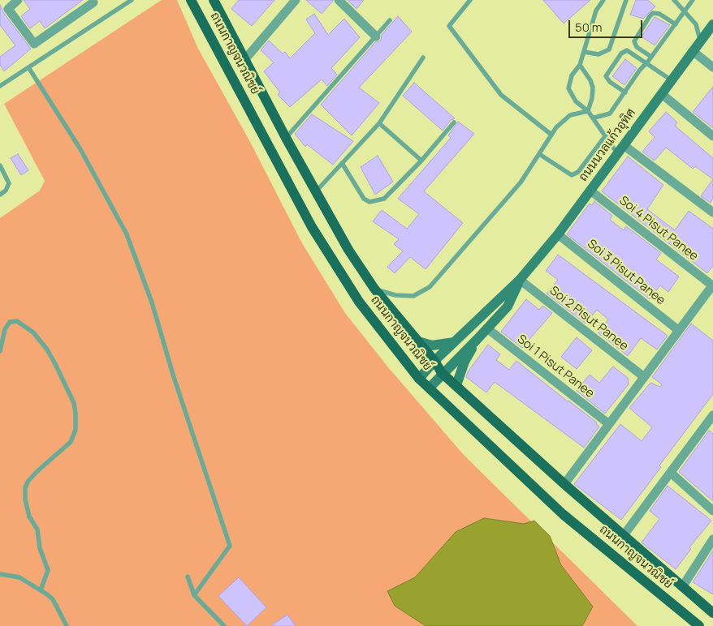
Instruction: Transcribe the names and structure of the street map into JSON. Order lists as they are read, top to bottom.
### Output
{
  "streets": {
    "main road": ["ถนนกาญจนวณิชย์"],
    "street": [
      "ถนนนวลแก้วอุทิศ",
      "Soi 4 Pisut Panee",
      "Soi 3 Pisut Panee",
      "Soi 2 Pisut Panee",
      "Soi 1 Pisut Panee"
    ]
  },
  "crossings": [
    ["ถนนกาญจนวณิชย์", "ถนนนวลแก้วอุทิศ"],
    ["ถนนนวลแก้วอุทิศ", "Soi 4 Pisut Panee"],
    ["ถนนนวลแก้วอุทิศ", "Soi 3 Pisut Panee"],
    ["ถนนนวลแก้วอุทิศ", "Soi 2 Pisut Panee"],
    ["ถนนนวลแก้วอุทิศ", "Soi 1 Pisut Panee"]
  ],
  "scale_bar": "50 m"
}
